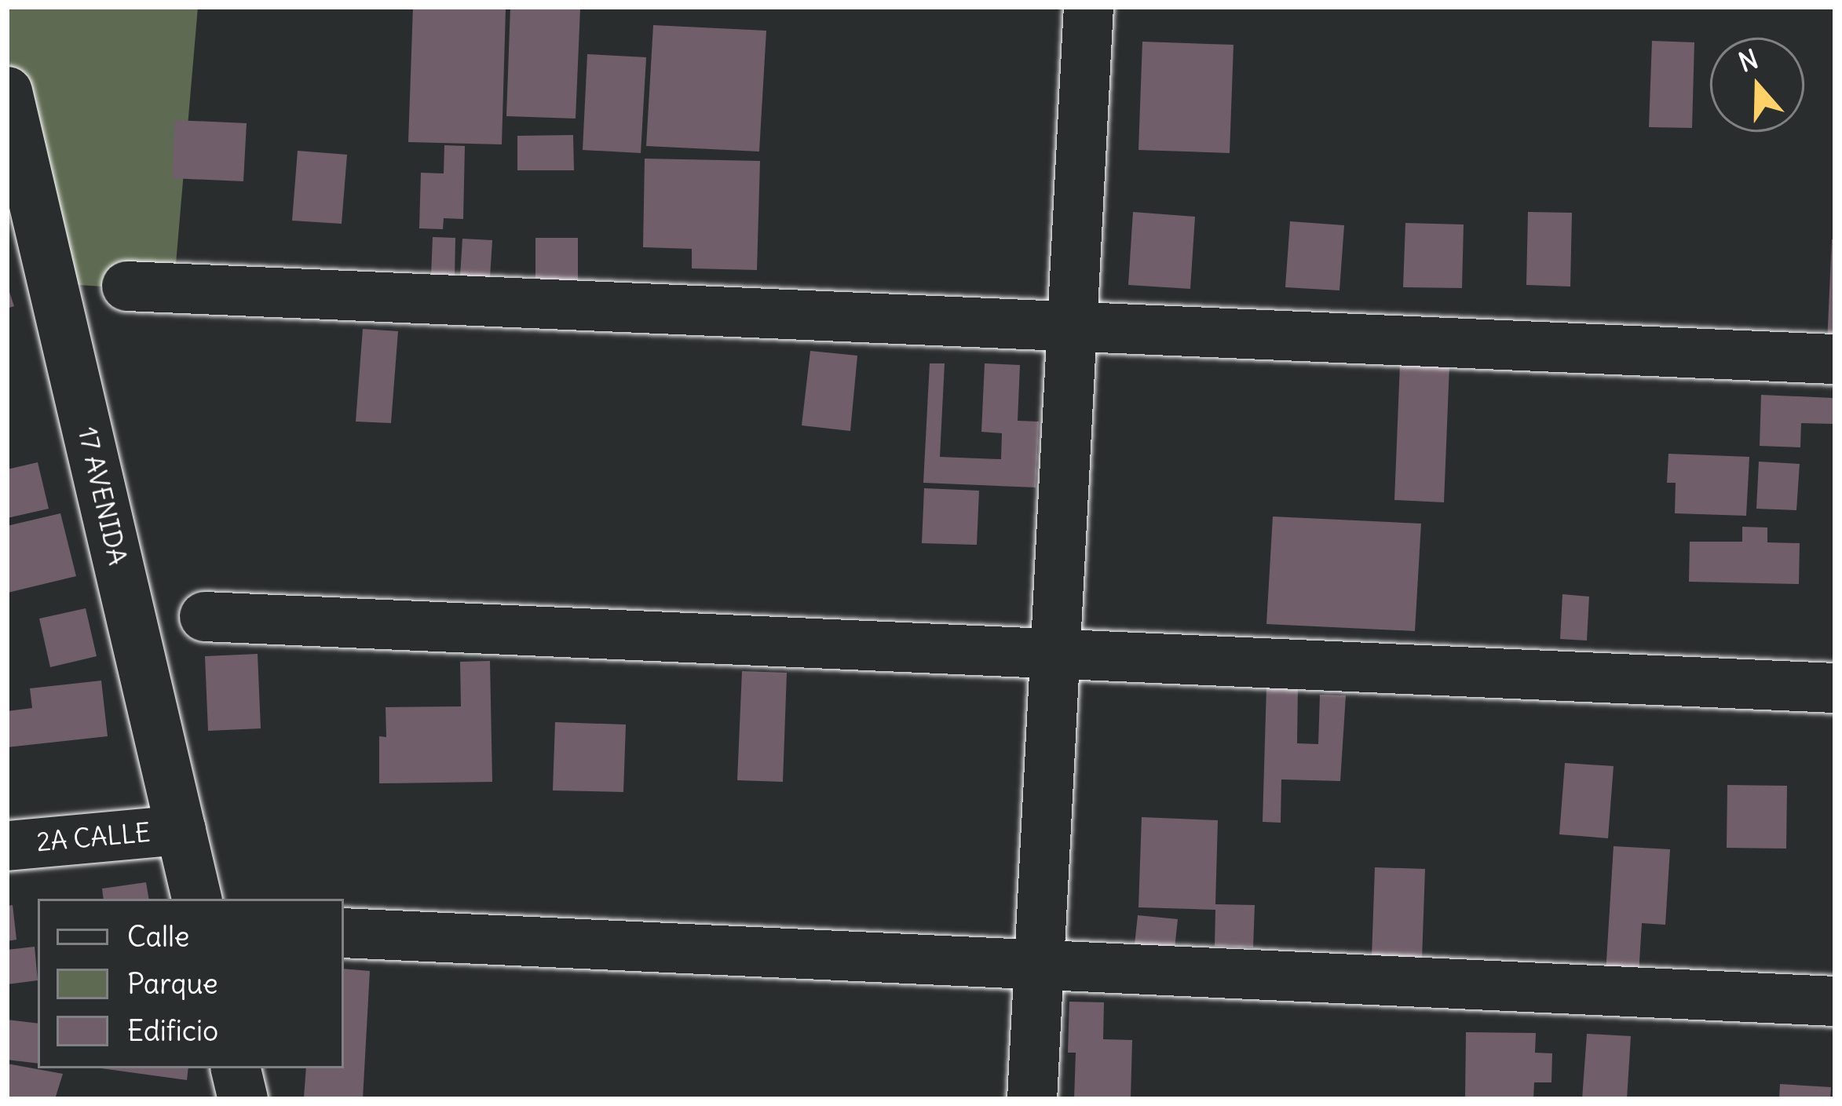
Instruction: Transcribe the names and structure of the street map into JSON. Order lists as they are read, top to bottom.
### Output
{
  "streets": {
    "street": ["17 AVENIDA", "2A CALLE"]
  },
  "crossings": [
    ["17 AVENIDA", "2A CALLE"]
  ],
  "legend": ["Calle", "Parque", "Edificio"],
  "north": "top"
}
